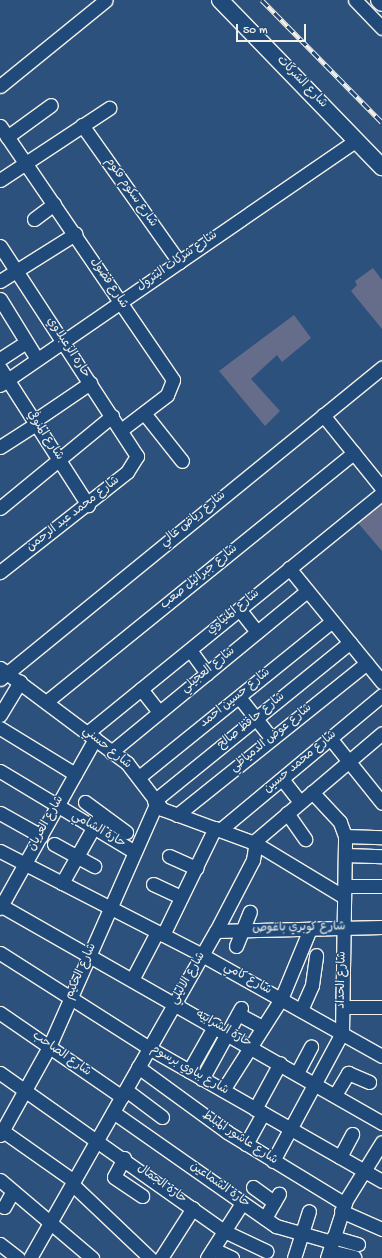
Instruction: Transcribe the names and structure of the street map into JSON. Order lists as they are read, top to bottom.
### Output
{
  "streets": {
    "main road": ["شارع الشركات"],
    "street": [
      "شارع سكوم فكوم",
      "شارع شركات البترول",
      "شارع فضول",
      "حاره الزعبلاوي",
      "شارع المنوفي",
      "شارع محمد عبد الرحمن",
      "شارع رياض غالي",
      "شارع جبرائيل صعب",
      "شارع المنياوي",
      "شارع العجيلي",
      "شارع حسين احمد",
      "شارع حافظ صالح",
      "شارع عوض الدمياطي",
      "شارع حسني",
      "شارع محمد حسين",
      "شارع العريان",
      "حارة الشامي",
      "شارع كوبري باغوص",
      "شارع الحكيم",
      "شارع الاليلي",
      "شارع كامي",
      "شارع الحداد",
      "حارة الشرابيه",
      "شارع الصاحب",
      "شارع بباوي برسوم",
      "شارع عاشور المبلط",
      "حارة الجمال",
      "حارة الشماعين"
    ]
  },
  "crossings": [
    ["شارع الشركات", "شارع شركات البترول"],
    ["شارع سكوم فكوم", "شارع شركات البترول"],
    ["شارع شركات البترول", "شارع فضول"],
    ["شارع شركات البترول", "حاره الزعبلاوي"],
    ["شارع شركات البترول", "شارع المنوفي"],
    ["شارع فضول", "حاره الزعبلاوي"],
    ["حاره الزعبلاوي", "شارع محمد عبد الرحمن"],
    ["شارع المنوفي", "شارع محمد عبد الرحمن"],
    ["شارع رياض غالي", "شارع حسني"],
    ["شارع جبرائيل صعب", "شارع حسني"],
    ["شارع المنياوي", "شارع حسني"],
    ["شارع المنياوي", "شارع العريان"],
    ["شارع العجيلي", "شارع حسني"],
    ["شارع حسين احمد", "شارع حسني"],
    ["شارع حافظ صالح", "شارع حسني"],
    ["شارع حافظ صالح", "شارع الحكيم"],
    ["شارع حسني", "شارع العريان"],
    ["شارع حسني", "شارع الحكيم"],
    ["شارع العريان", "حارة الشامي"],
    ["شارع العريان", "شارع كامي"],
    ["شارع العريان", "حارة الشرابيه"],
    ["حارة الشامي", "شارع الحكيم"],
    ["شارع كوبري باغوص", "شارع الاليلي"],
    ["شارع كوبري باغوص", "شارع الحداد"],
    ["شارع الحكيم", "شارع كامي"],
    ["شارع الحكيم", "حارة الشرابيه"],
    ["شارع الحكيم", "شارع الصاحب"],
    ["شارع الحكيم", "شارع بباوي برسوم"],
    ["شارع الحكيم", "حارة الجمال"],
    ["شارع الاليلي", "شارع كامي"],
    ["شارع الاليلي", "حارة الشرابيه"],
    ["شارع الاليلي", "شارع الصاحب"],
    ["شارع الاليلي", "شارع بباوي برسوم"],
    ["شارع الاليلي", "شارع عاشور المبلط"],
    ["شارع الاليلي", "حارة الجمال"],
    ["شارع الاليلي", "حارة الشماعين"],
    ["شارع كامي", "شارع الحداد"],
    ["شارع الحداد", "حارة الشرابيه"],
    ["شارع الحداد", "شارع بباوي برسوم"],
    ["شارع الحداد", "شارع عاشور المبلط"]
  ],
  "scale_bar": "50 m"
}
